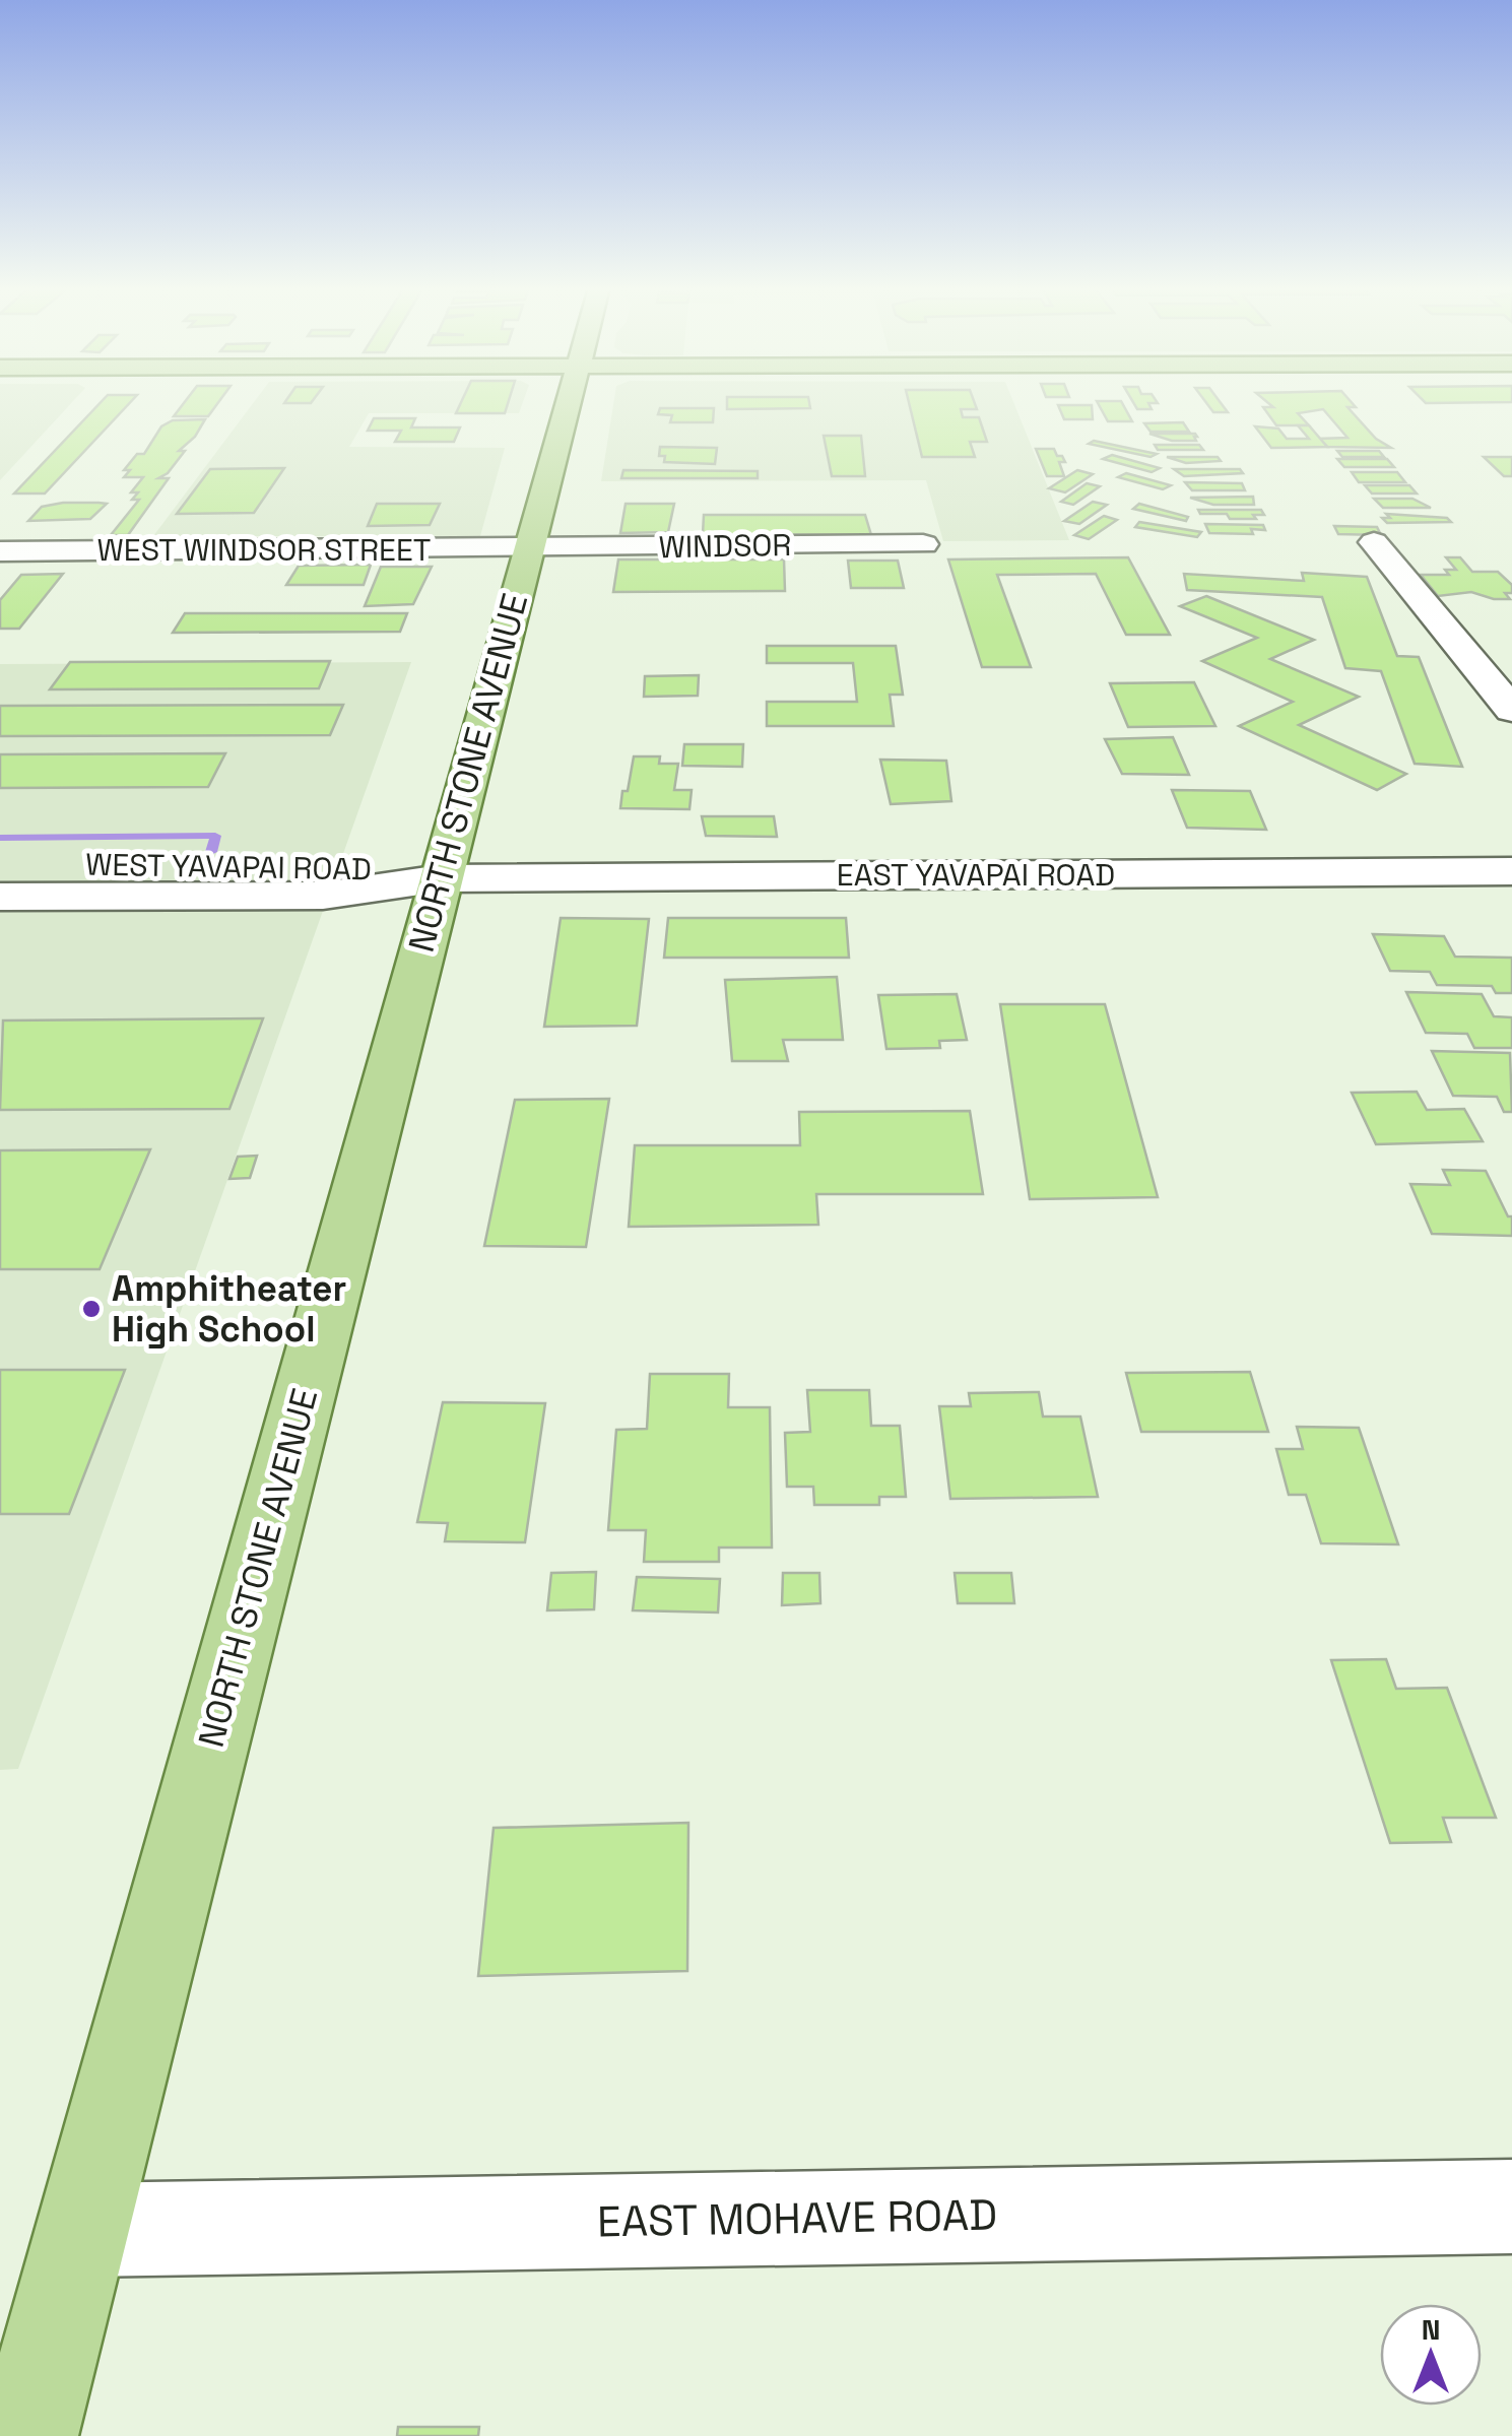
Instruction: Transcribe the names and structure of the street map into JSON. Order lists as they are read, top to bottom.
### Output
{
  "streets": {
    "main road": ["NORTH STONE AVENUE"],
    "street": [
      "WINDSOR",
      "WEST WINDSOR STREET",
      "WEST YAVAPAI ROAD",
      "EAST YAVAPAI ROAD",
      "EAST MOHAVE ROAD"
    ]
  },
  "crossings": [
    ["WINDSOR", "WEST WINDSOR STREET"],
    ["WINDSOR", "NORTH STONE AVENUE"],
    ["WEST WINDSOR STREET", "NORTH STONE AVENUE"],
    ["NORTH STONE AVENUE", "WEST YAVAPAI ROAD"],
    ["NORTH STONE AVENUE", "EAST YAVAPAI ROAD"],
    ["NORTH STONE AVENUE", "EAST MOHAVE ROAD"],
    ["WEST YAVAPAI ROAD", "EAST YAVAPAI ROAD"]
  ],
  "places": ["Amphitheater High School"],
  "north": "top"
}
